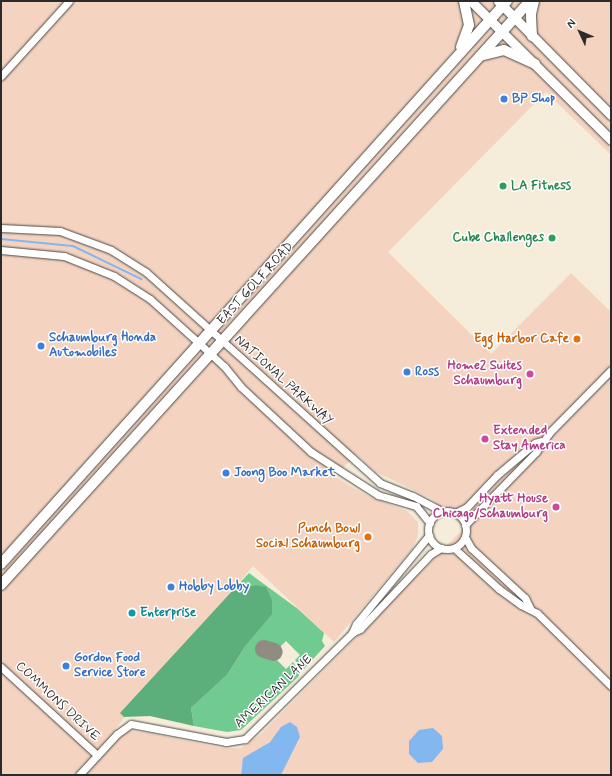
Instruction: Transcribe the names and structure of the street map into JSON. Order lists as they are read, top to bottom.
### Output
{
  "streets": {
    "main road": ["EAST GOLF ROAD"],
    "street": ["NATIONAL PARKWAY", "AMERICAN LANE", "COMMONS DRIVE"]
  },
  "crossings": [
    ["EAST GOLF ROAD", "NATIONAL PARKWAY"],
    ["NATIONAL PARKWAY", "AMERICAN LANE"],
    ["AMERICAN LANE", "COMMONS DRIVE"]
  ],
  "places": [
    "BP Shop",
    "LA Fitness",
    "Cube Challenges",
    "Egg Harbor Cafe",
    "Schaumburg Honda Automobiles",
    "Ross",
    "Home2 Suites Schaumburg",
    "Extended Stay America",
    "Joong Boo Market",
    "Hyatt House Chicago/Schaumburg",
    "Punch Bowl Social Schaumburg",
    "Hobby Lobby",
    "Enterprise",
    "Gordon Food Service Store"
  ],
  "north": "top left"
}
